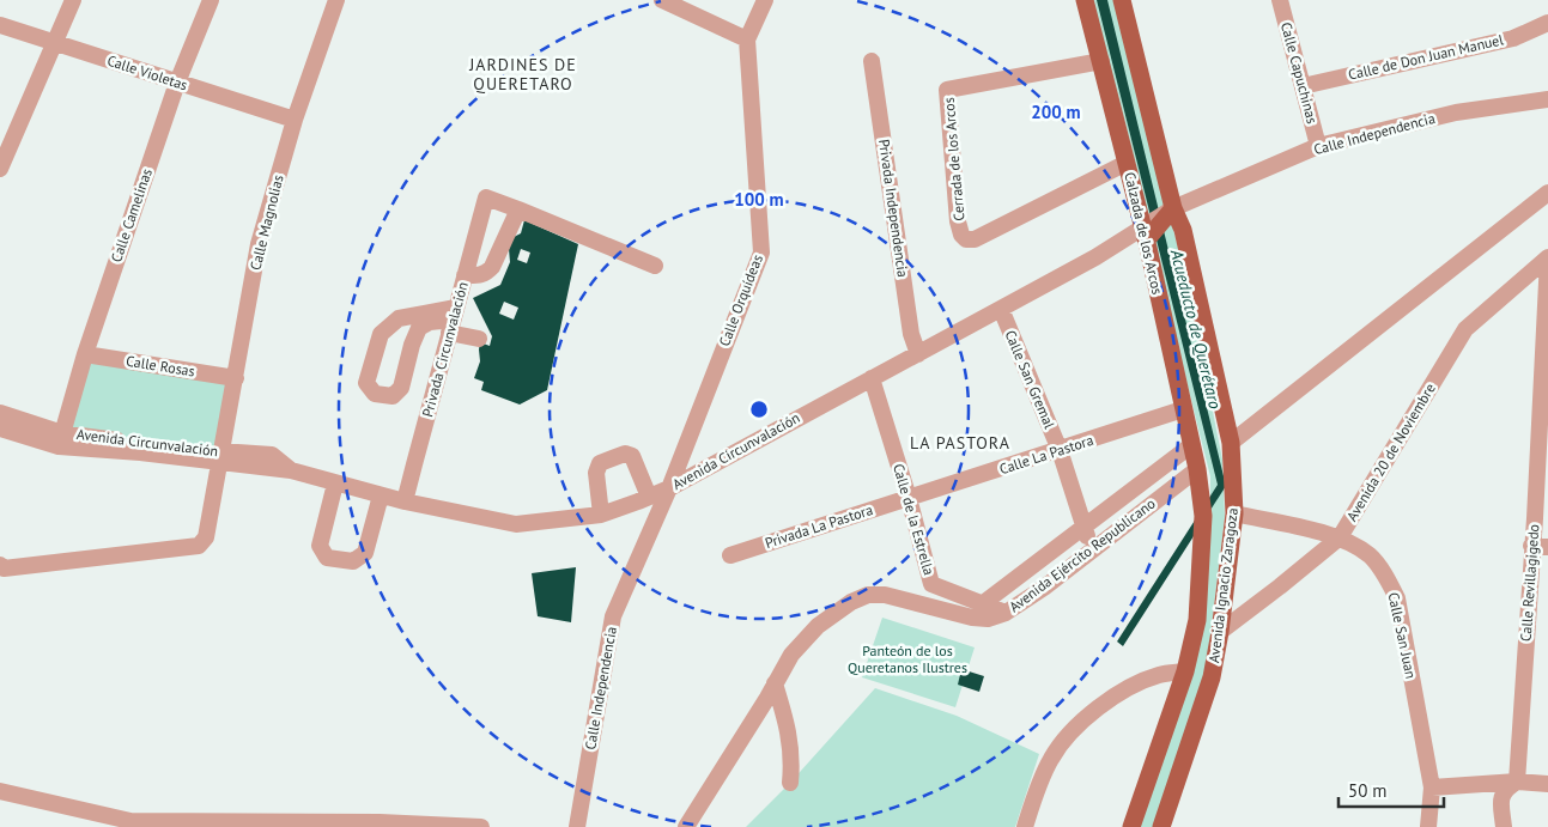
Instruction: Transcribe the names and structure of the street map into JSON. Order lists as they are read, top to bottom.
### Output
{
  "streets": {
    "main road": ["Calzada de los Arcos", "Avenida Ignacio Zaragoza"],
    "street": [
      "Calle de Don Juan Manuel",
      "Calle Violetas",
      "Calle Capuchinas",
      "Calle Independencia",
      "Cerrada de los Arcos",
      "Privada Independencia",
      "Calle Camelinas",
      "Calle Magnolias",
      "Calle Orquídeas",
      "Privada Circunvalación",
      "Calle Rosas",
      "Calle San Gremal",
      "Avenida Circunvalación",
      "Avenida 20 de Noviembre",
      "Calle La Pastora",
      "Calle de la Estrella",
      "Privada La Pastora",
      "Avenida Ejército Republicano",
      "Calle Revillagigedo",
      "Calle San Juan"
    ]
  },
  "crossings": [
    ["Calle de Don Juan Manuel", "Calle Capuchinas"],
    ["Calle Violetas", "Calle Camelinas"],
    ["Calle Violetas", "Calle Magnolias"],
    ["Calle Capuchinas", "Calle Independencia"],
    ["Calle Independencia", "Calle Orquídeas"],
    ["Calle Independencia", "Avenida Circunvalación"],
    ["Cerrada de los Arcos", "Calzada de los Arcos"],
    ["Privada Independencia", "Avenida Circunvalación"],
    ["Calle Camelinas", "Calle Rosas"],
    ["Calle Camelinas", "Avenida Circunvalación"],
    ["Calle Magnolias", "Calle Rosas"],
    ["Calle Magnolias", "Avenida Circunvalación"],
    ["Calzada de los Arcos", "Avenida Circunvalación"],
    ["Calzada de los Arcos", "Calle La Pastora"],
    ["Calzada de los Arcos", "Avenida Ejército Republicano"],
    ["Calzada de los Arcos", "Avenida Ignacio Zaragoza"],
    ["Calle Orquídeas", "Avenida Circunvalación"],
    ["Privada Circunvalación", "Avenida Circunvalación"],
    ["Calle San Gremal", "Avenida Circunvalación"],
    ["Calle San Gremal", "Calle La Pastora"],
    ["Calle San Gremal", "Avenida Ejército Republicano"],
    ["Avenida Circunvalación", "Calle de la Estrella"],
    ["Avenida 20 de Noviembre", "Calle Revillagigedo"],
    ["Avenida 20 de Noviembre", "Avenida Ignacio Zaragoza"],
    ["Avenida 20 de Noviembre", "Calle San Juan"],
    ["Calle La Pastora", "Calle de la Estrella"],
    ["Calle La Pastora", "Privada La Pastora"],
    ["Calle de la Estrella", "Privada La Pastora"],
    ["Calle de la Estrella", "Avenida Ejército Republicano"],
    ["Avenida Ejército Republicano", "Avenida Ignacio Zaragoza"],
    ["Avenida Ignacio Zaragoza", "Calle San Juan"]
  ],
  "districts": ["JARDINES DE QUERETARO", "LA PASTORA"],
  "water": ["Acueducto de Querétaro"],
  "parks": ["Panteón de los Queretanos Ilustres"],
  "scale_bar": "50 m",
  "rings": ["200 m", "100 m"]
}
